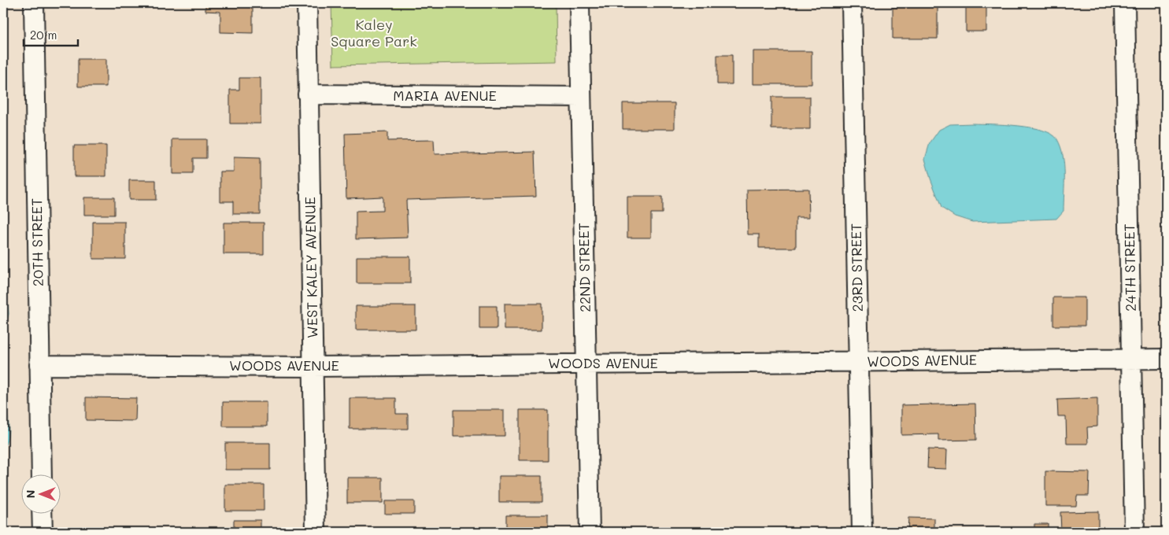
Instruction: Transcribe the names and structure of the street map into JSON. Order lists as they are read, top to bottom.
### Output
{
  "streets": {
    "street": [
      "MARIA AVENUE",
      "20TH STREET",
      "WEST KALEY AVENUE",
      "22ND STREET",
      "23RD STREET",
      "24TH STREET",
      "WOODS AVENUE"
    ]
  },
  "crossings": [
    ["MARIA AVENUE", "WEST KALEY AVENUE"],
    ["MARIA AVENUE", "22ND STREET"],
    ["20TH STREET", "WOODS AVENUE"],
    ["WEST KALEY AVENUE", "WOODS AVENUE"],
    ["22ND STREET", "WOODS AVENUE"],
    ["23RD STREET", "WOODS AVENUE"],
    ["24TH STREET", "WOODS AVENUE"]
  ],
  "parks": ["Kaley Square Park"],
  "scale_bar": "20 m",
  "north": "left"
}
